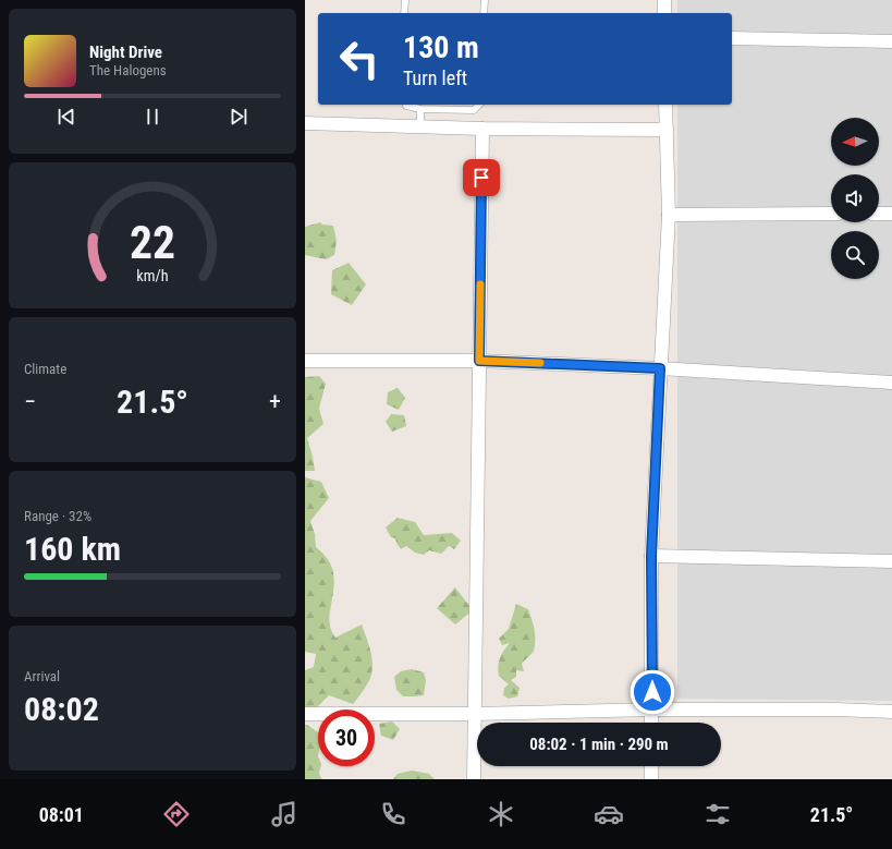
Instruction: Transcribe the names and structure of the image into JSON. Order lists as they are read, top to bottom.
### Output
{
  "north": "left",
  "page": {
    "turn": ["130 m", "Turn left"],
    "song": ["Night Drive", "The Halogens"],
    "tile": [
      "Climate",
      ["Range · 32%", "160 km"],
      ["Arrival", "08:02"]
    ],
    "heat": ["−", "21.5°", "+"],
    "limit": "30",
    "trip": "08:02 · 1 min · 290 m",
    "tabs": ["08:01", "21.5°"],
    "gauge": ["22", "km/h"]
  }
}
